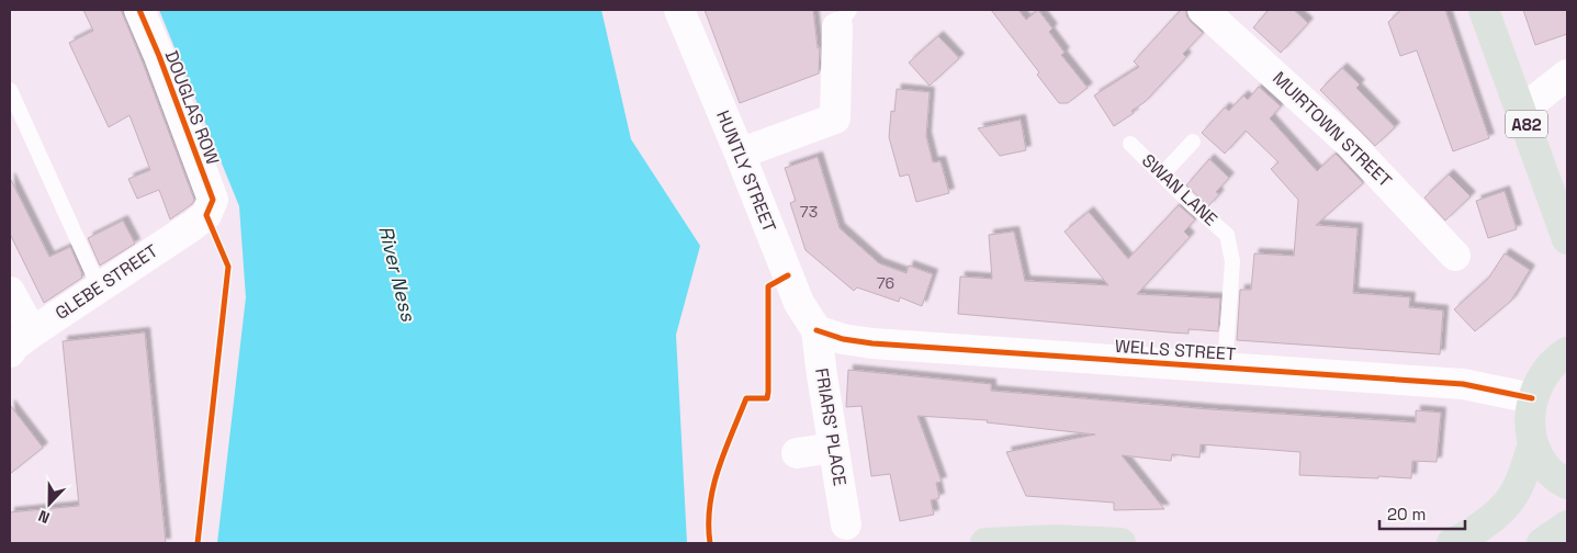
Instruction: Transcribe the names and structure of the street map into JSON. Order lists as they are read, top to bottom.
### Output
{
  "streets": {
    "highway": ["A82"],
    "street": [
      "DOUGLAS ROW",
      "MUIRTOWN STREET",
      "HUNTLY STREET",
      "GLEBE STREET",
      "WELLS STREET",
      "FRIARS' PLACE"
    ],
    "lane": ["SWAN LANE"]
  },
  "crossings": [
    ["DOUGLAS ROW", "GLEBE STREET"],
    ["HUNTLY STREET", "WELLS STREET"],
    ["HUNTLY STREET", "FRIARS' PLACE"],
    ["SWAN LANE", "WELLS STREET"],
    ["WELLS STREET", "FRIARS' PLACE"]
  ],
  "water": ["River Ness"],
  "house_numbers": ["73", "76"],
  "scale_bar": "20 m",
  "north": "bottom"
}
